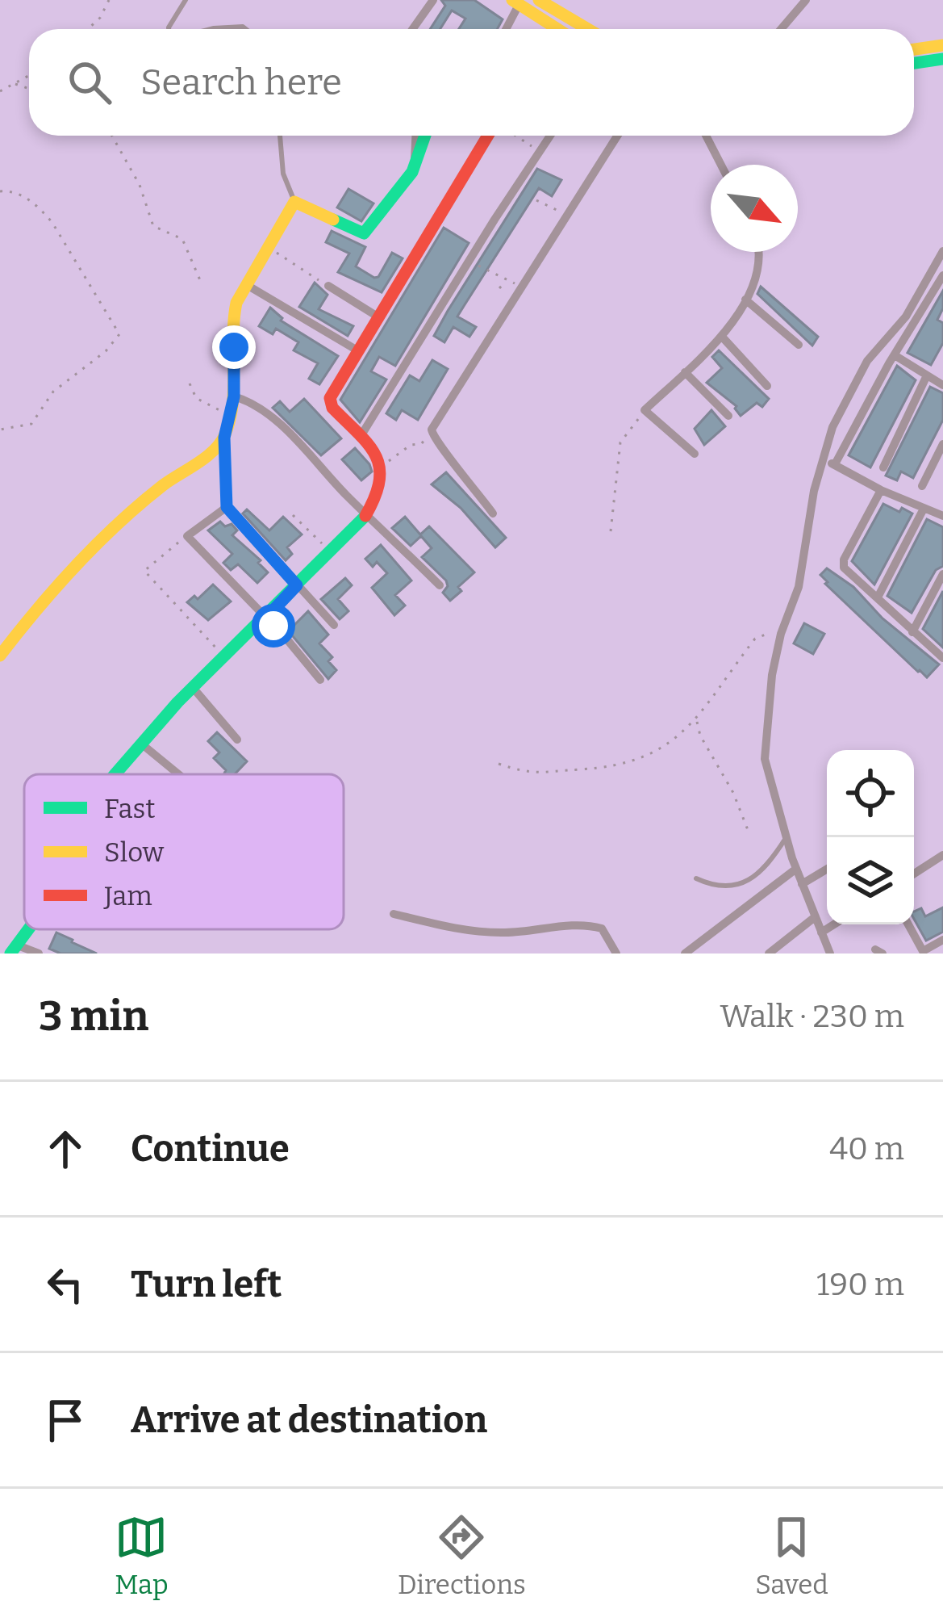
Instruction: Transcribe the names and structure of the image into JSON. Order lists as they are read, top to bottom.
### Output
{
  "legend": ["Fast", "Slow", "Jam"],
  "north": "bottom right",
  "page": {
    "search": "Search here",
    "heading": ["3 min", "Walk · 230 m"],
    "list": [
      ["Continue", "40 m"],
      ["Turn left", "190 m"],
      "Arrive at destination"
    ],
    "nav": ["Map", "Directions", "Saved"]
  }
}
